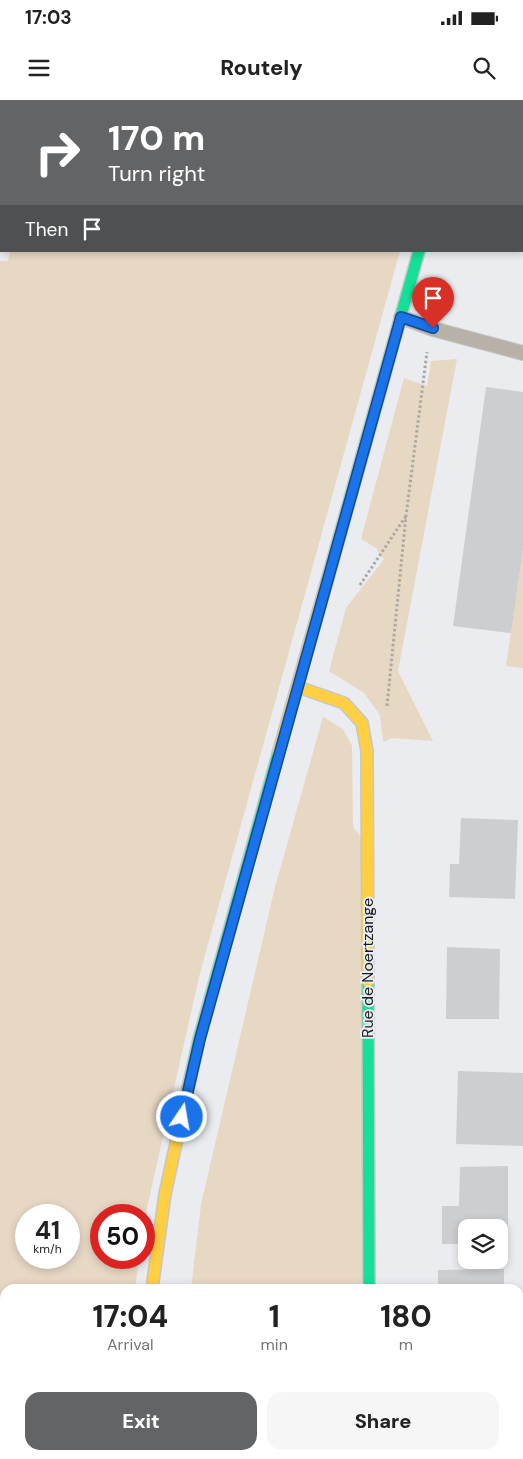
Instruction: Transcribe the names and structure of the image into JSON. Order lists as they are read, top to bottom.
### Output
{
  "streets": {
    "main road": ["Rue de Noertzange"]
  },
  "page": {
    "status": "17:03",
    "header": "Routely",
    "turn": ["170 m", "Turn right"],
    "then": "Then",
    "speed": "41 km/h",
    "limit": "50",
    "eta": [
      "17:04",
      "Arrival",
      "1",
      "min",
      "180",
      "m"
    ],
    "buttons": ["Exit", "Share"]
  }
}
